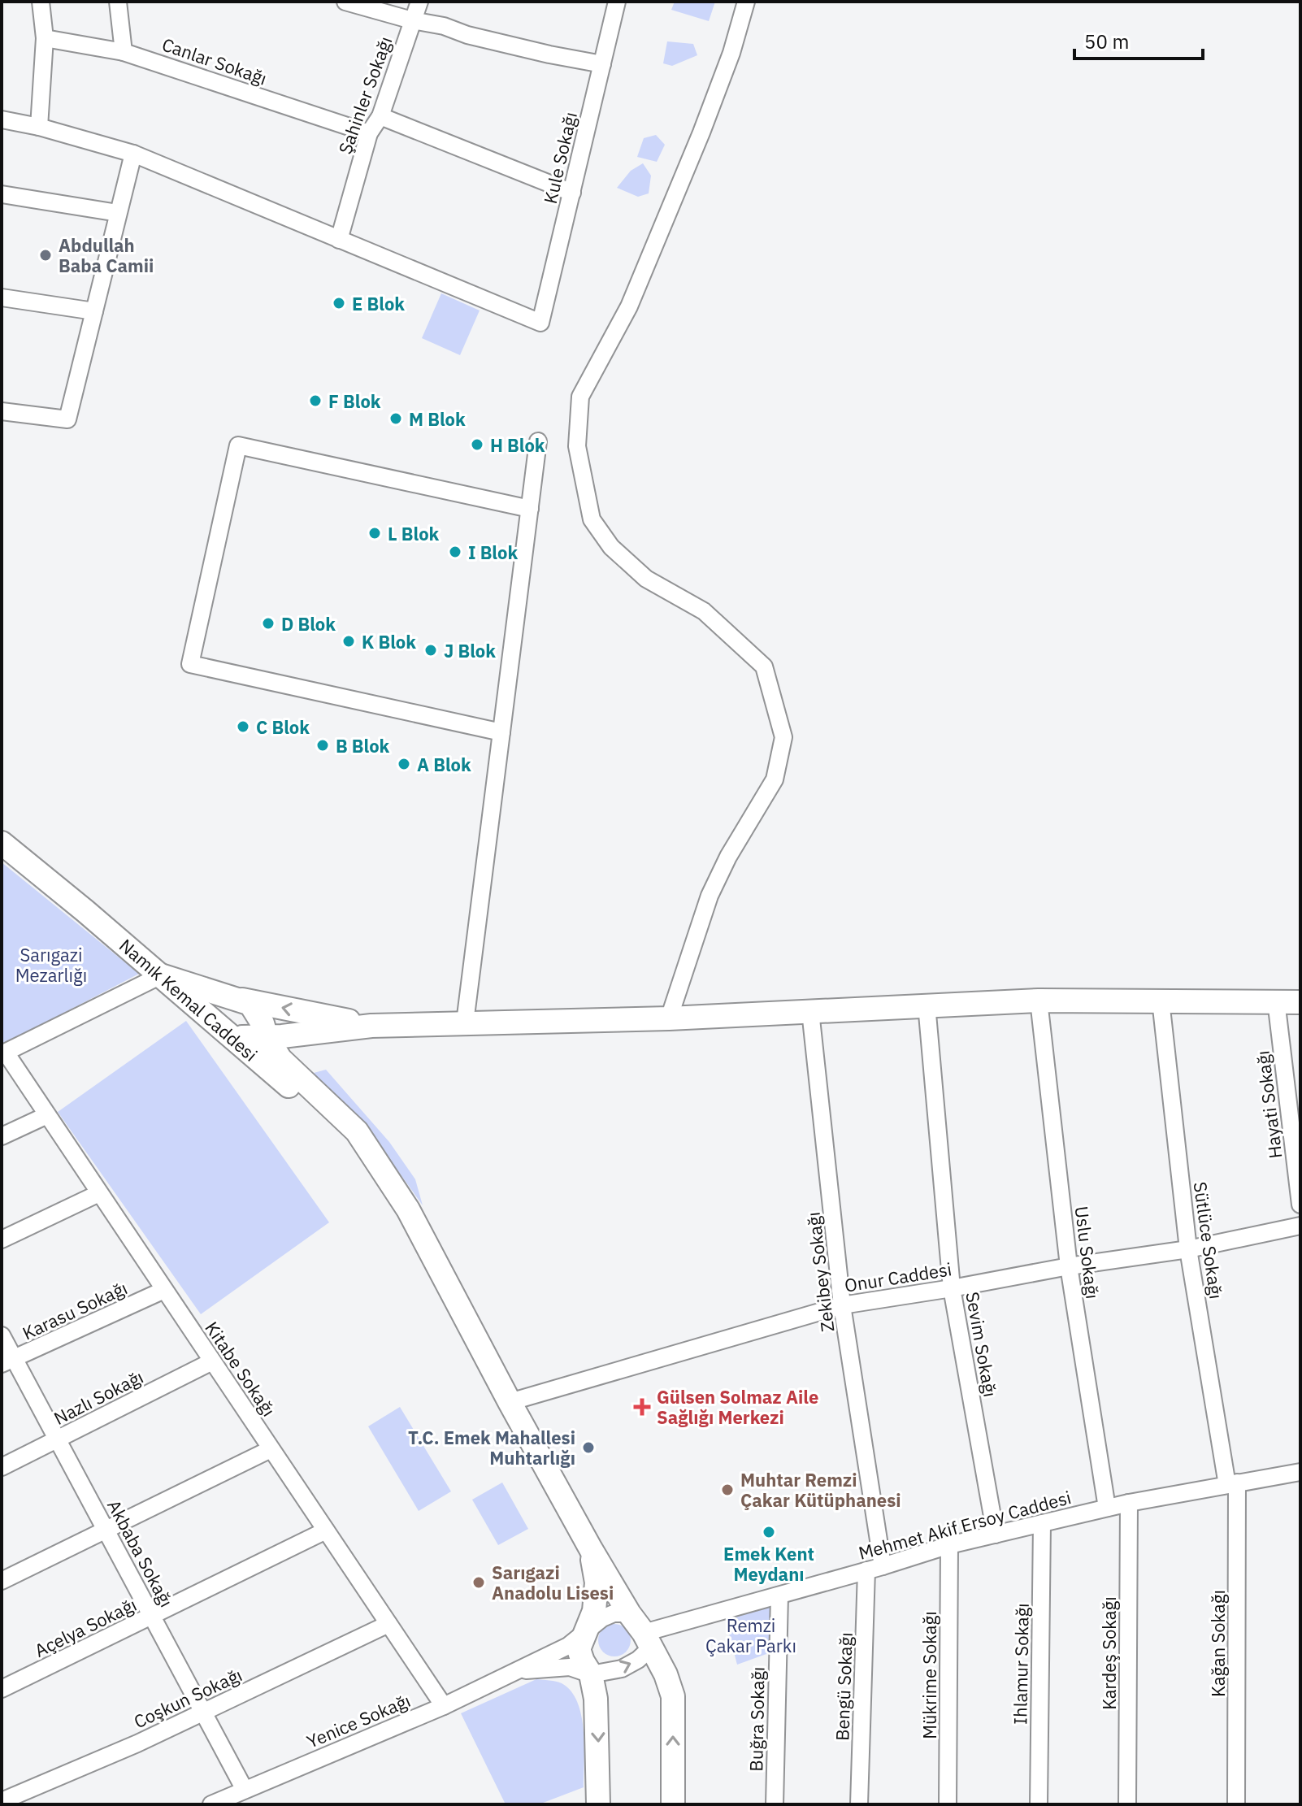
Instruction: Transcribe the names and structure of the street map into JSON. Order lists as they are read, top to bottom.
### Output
{
  "streets": {
    "main road": ["Namık Kemal Caddesi"],
    "street": [
      "Canlar Sokağı",
      "Şahinler Sokağı",
      "Kule Sokağı",
      "Hayati Sokağı",
      "Sütlüce Sokağı",
      "Uslu Sokağı",
      "Zekibey Sokağı",
      "Onur Caddesi",
      "Karasu Sokağı",
      "Sevim Sokağı",
      "Kitabe Sokağı",
      "Nazlı Sokağı",
      "Mehmet Akif Ersoy Caddesi",
      "Akbaba Sokağı",
      "Açelya Sokağı",
      "Kağan Sokağı",
      "Kardeş Sokağı",
      "Ihlamur Sokağı",
      "Mükrime Sokağı",
      "Bengü Sokağı",
      "Coşkun Sokağı",
      "Buğra Sokağı",
      "Yenice Sokağı"
    ]
  },
  "crossings": [
    ["Canlar Sokağı", "Şahinler Sokağı"],
    ["Şahinler Sokağı", "Kule Sokağı"],
    ["Namık Kemal Caddesi", "Onur Caddesi"],
    ["Namık Kemal Caddesi", "Mehmet Akif Ersoy Caddesi"],
    ["Namık Kemal Caddesi", "Yenice Sokağı"],
    ["Sütlüce Sokağı", "Onur Caddesi"],
    ["Sütlüce Sokağı", "Mehmet Akif Ersoy Caddesi"],
    ["Sütlüce Sokağı", "Kağan Sokağı"],
    ["Uslu Sokağı", "Onur Caddesi"],
    ["Uslu Sokağı", "Mehmet Akif Ersoy Caddesi"],
    ["Zekibey Sokağı", "Onur Caddesi"],
    ["Zekibey Sokağı", "Mehmet Akif Ersoy Caddesi"],
    ["Zekibey Sokağı", "Bengü Sokağı"],
    ["Onur Caddesi", "Sevim Sokağı"],
    ["Karasu Sokağı", "Kitabe Sokağı"],
    ["Karasu Sokağı", "Akbaba Sokağı"],
    ["Sevim Sokağı", "Mehmet Akif Ersoy Caddesi"],
    ["Kitabe Sokağı", "Nazlı Sokağı"],
    ["Kitabe Sokağı", "Açelya Sokağı"],
    ["Kitabe Sokağı", "Coşkun Sokağı"],
    ["Kitabe Sokağı", "Yenice Sokağı"],
    ["Nazlı Sokağı", "Akbaba Sokağı"],
    ["Mehmet Akif Ersoy Caddesi", "Kağan Sokağı"],
    ["Mehmet Akif Ersoy Caddesi", "Kardeş Sokağı"],
    ["Mehmet Akif Ersoy Caddesi", "Ihlamur Sokağı"],
    ["Mehmet Akif Ersoy Caddesi", "Mükrime Sokağı"],
    ["Mehmet Akif Ersoy Caddesi", "Bengü Sokağı"],
    ["Mehmet Akif Ersoy Caddesi", "Buğra Sokağı"],
    ["Mehmet Akif Ersoy Caddesi", "Yenice Sokağı"],
    ["Akbaba Sokağı", "Açelya Sokağı"],
    ["Akbaba Sokağı", "Coşkun Sokağı"],
    ["Akbaba Sokağı", "Yenice Sokağı"]
  ],
  "parks": ["Sarıgazi Mezarlığı", "Remzi Çakar Parkı"],
  "places": {
    "other": [
      "Abdullah Baba Camii",
      "E Blok",
      "F Blok",
      "M Blok",
      "H Blok",
      "L Blok",
      "I Blok",
      "D Blok",
      "K Blok",
      "J Blok",
      "C Blok",
      "B Blok",
      "A Blok",
      "T.C. Emek Mahallesi Muhtarlığı",
      "Muhtar Remzi Çakar Kütüphanesi",
      "Emek Kent Meydanı",
      "Sarıgazi Anadolu Lisesi"
    ],
    "health": ["Gülsen Solmaz Aile Sağlığı Merkezi"]
  },
  "scale_bar": "50 m"
}
